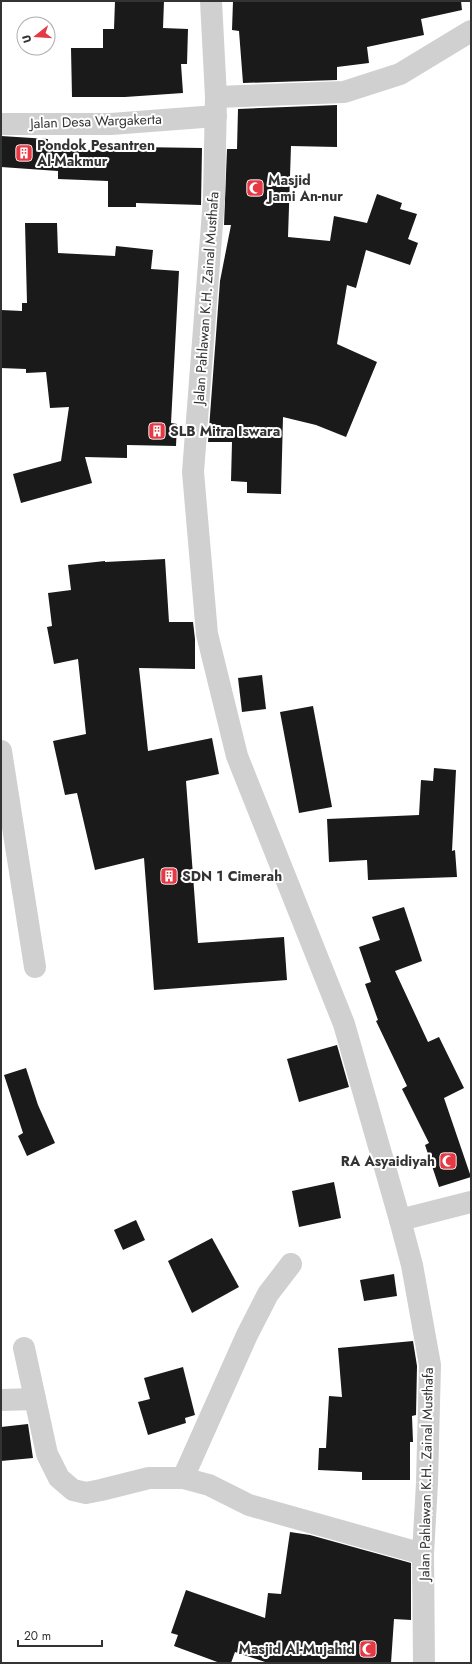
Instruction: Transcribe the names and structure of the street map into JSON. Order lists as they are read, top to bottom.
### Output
{
  "streets": {
    "street": ["Jalan Desa Wargakerta", "Jalan Pahlawan K.H. Zainal Musthafa"]
  },
  "crossings": [
    ["Jalan Desa Wargakerta", "Jalan Pahlawan K.H. Zainal Musthafa"]
  ],
  "places": {
    "building": ["Pondok Pesantren Al-Makmur", "SLB Mitra Iswara", "SDN 1 Cimerah"],
    "mosque": ["Masjid Jami An-nur", "RA Asyaidiyah", "Masjid Al-Mujahid"]
  },
  "scale_bar": "20 m",
  "north": "left"
}
